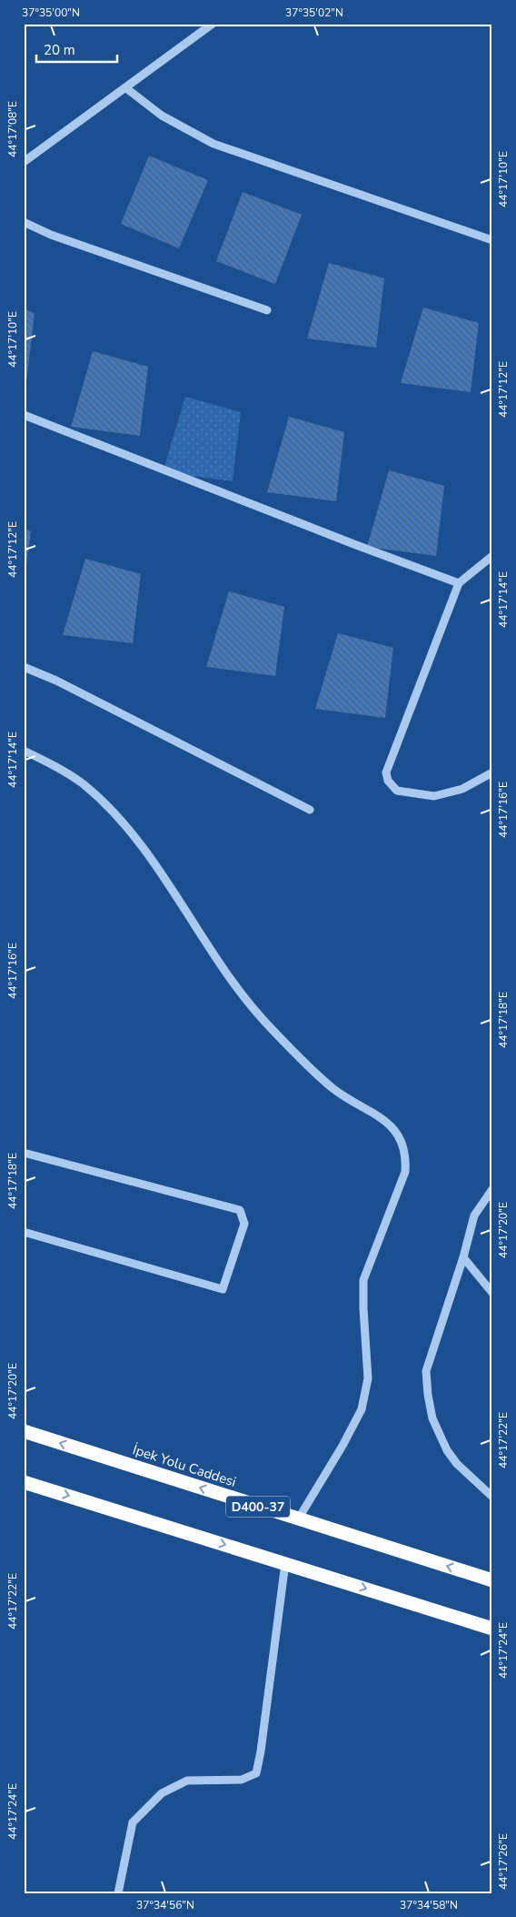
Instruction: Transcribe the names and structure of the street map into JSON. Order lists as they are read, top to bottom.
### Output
{
  "streets": {
    "highway": ["İpek Yolu Caddesi", "D400-37"]
  },
  "scale_bar": "20 m",
  "coordinates": [
    "37°35'00\"N",
    "37°35'02\"N",
    "44°17'08\"E",
    "44°17'10\"E",
    "44°17'12\"E",
    "44°17'14\"E",
    "44°17'16\"E",
    "44°17'18\"E",
    "44°17'20\"E",
    "44°17'22\"E",
    "44°17'24\"E",
    "44°17'26\"E",
    "37°34'56\"N",
    "37°34'58\"N"
  ]
}
